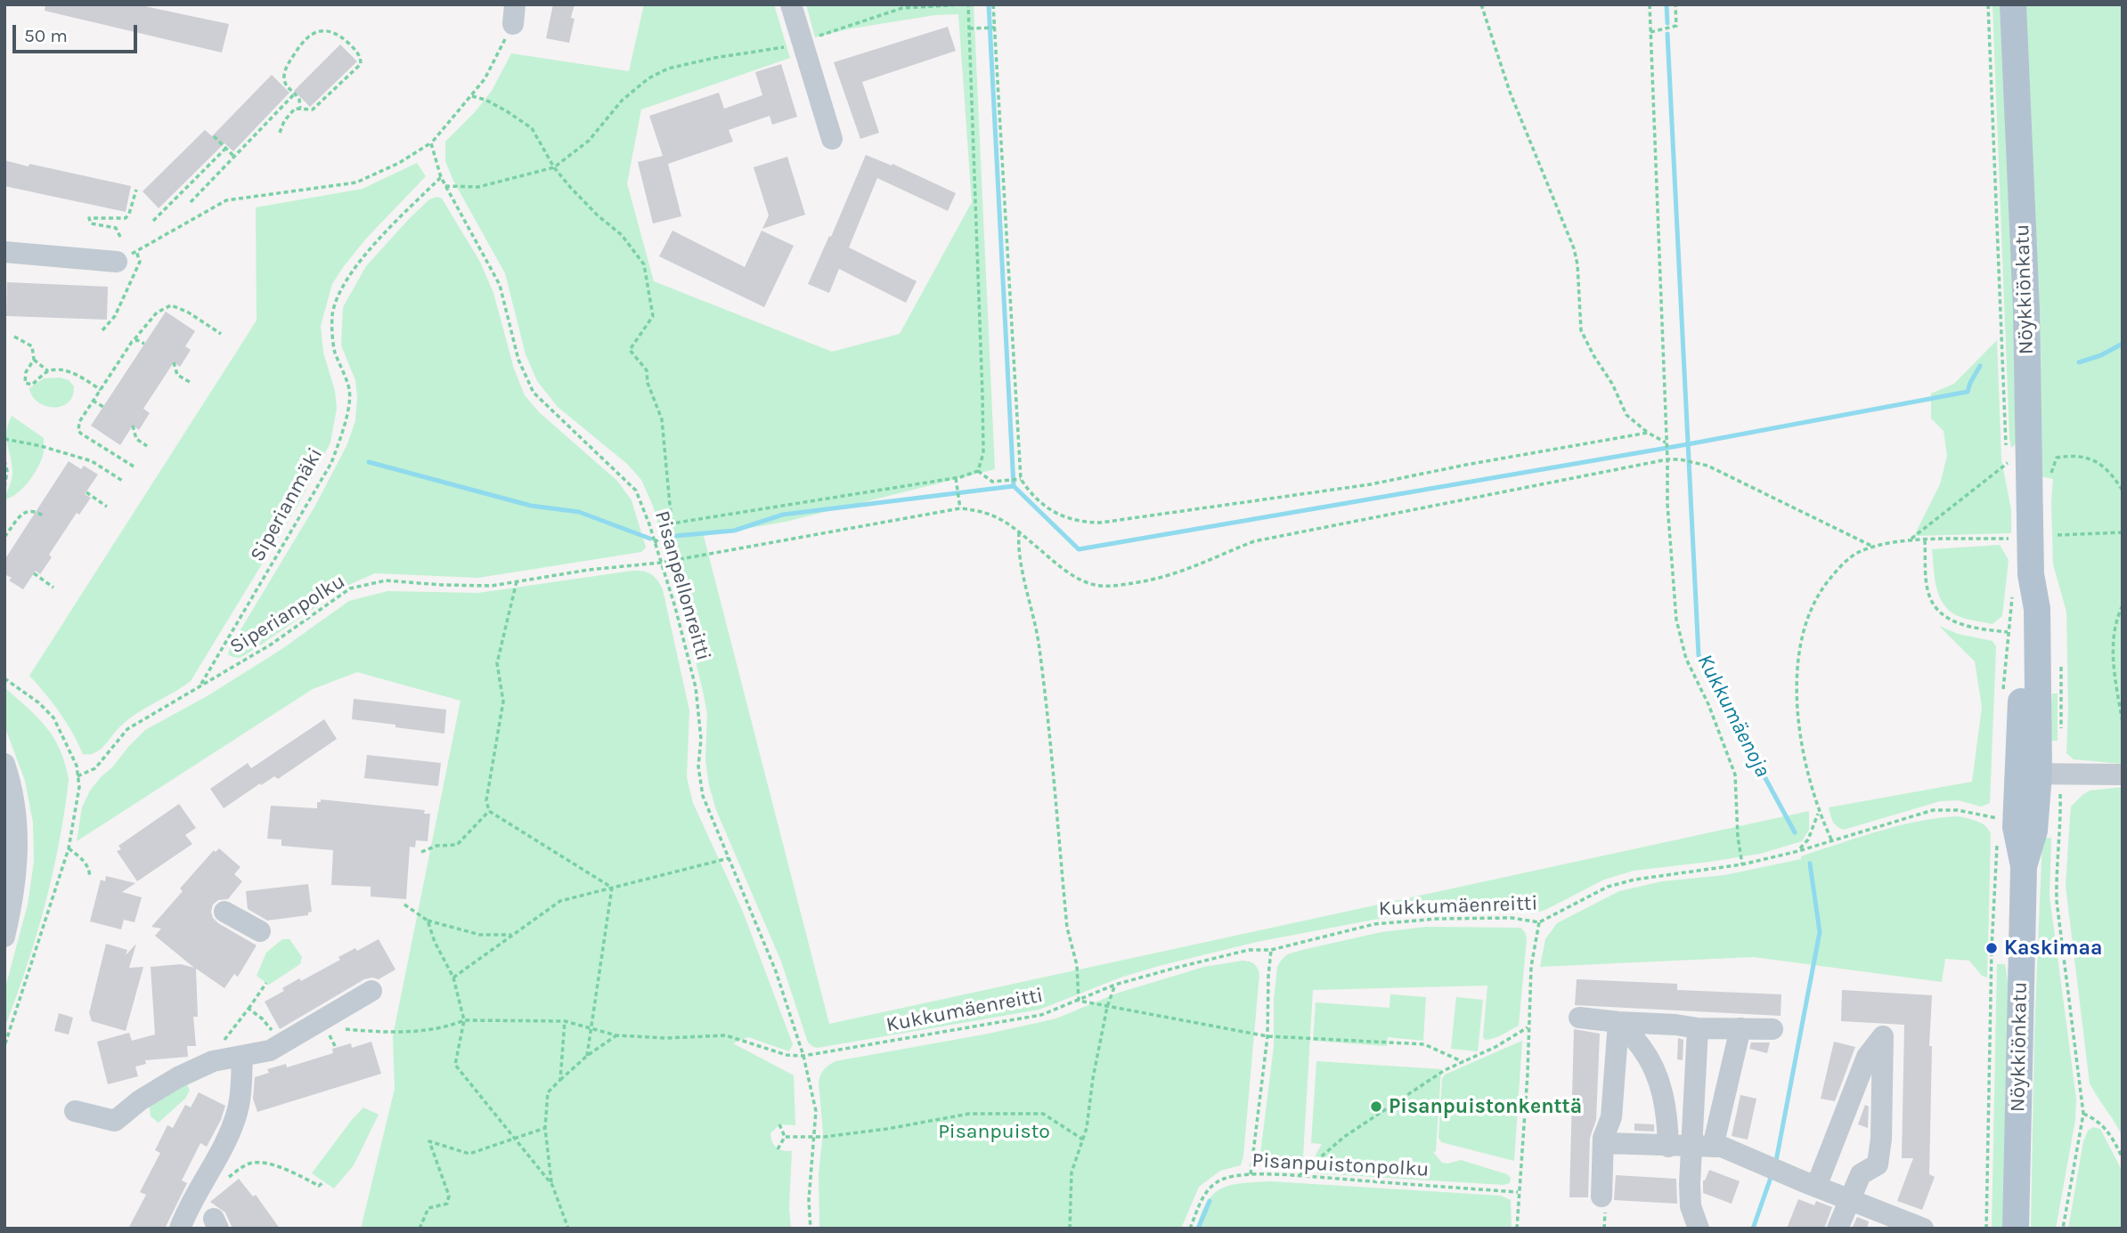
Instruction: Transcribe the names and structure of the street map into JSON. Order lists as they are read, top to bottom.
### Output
{
  "streets": {
    "main road": ["Nöykkiönkatu"],
    "path": [
      "Siperianmäki",
      "Pisanpellonreitti",
      "Siperianpolku",
      "Kukkumäenreitti",
      "Pisanpuistonpolku"
    ]
  },
  "crossings": [
    ["Siperianmäki", "Pisanpellonreitti"],
    ["Siperianmäki", "Siperianpolku"],
    ["Pisanpellonreitti", "Siperianpolku"],
    ["Pisanpellonreitti", "Kukkumäenreitti"]
  ],
  "water": ["Kukkumäenoja"],
  "parks": ["Pisanpuisto"],
  "places": ["Kaskimaa", "Pisanpuistonkenttä"],
  "scale_bar": "50 m"
}
